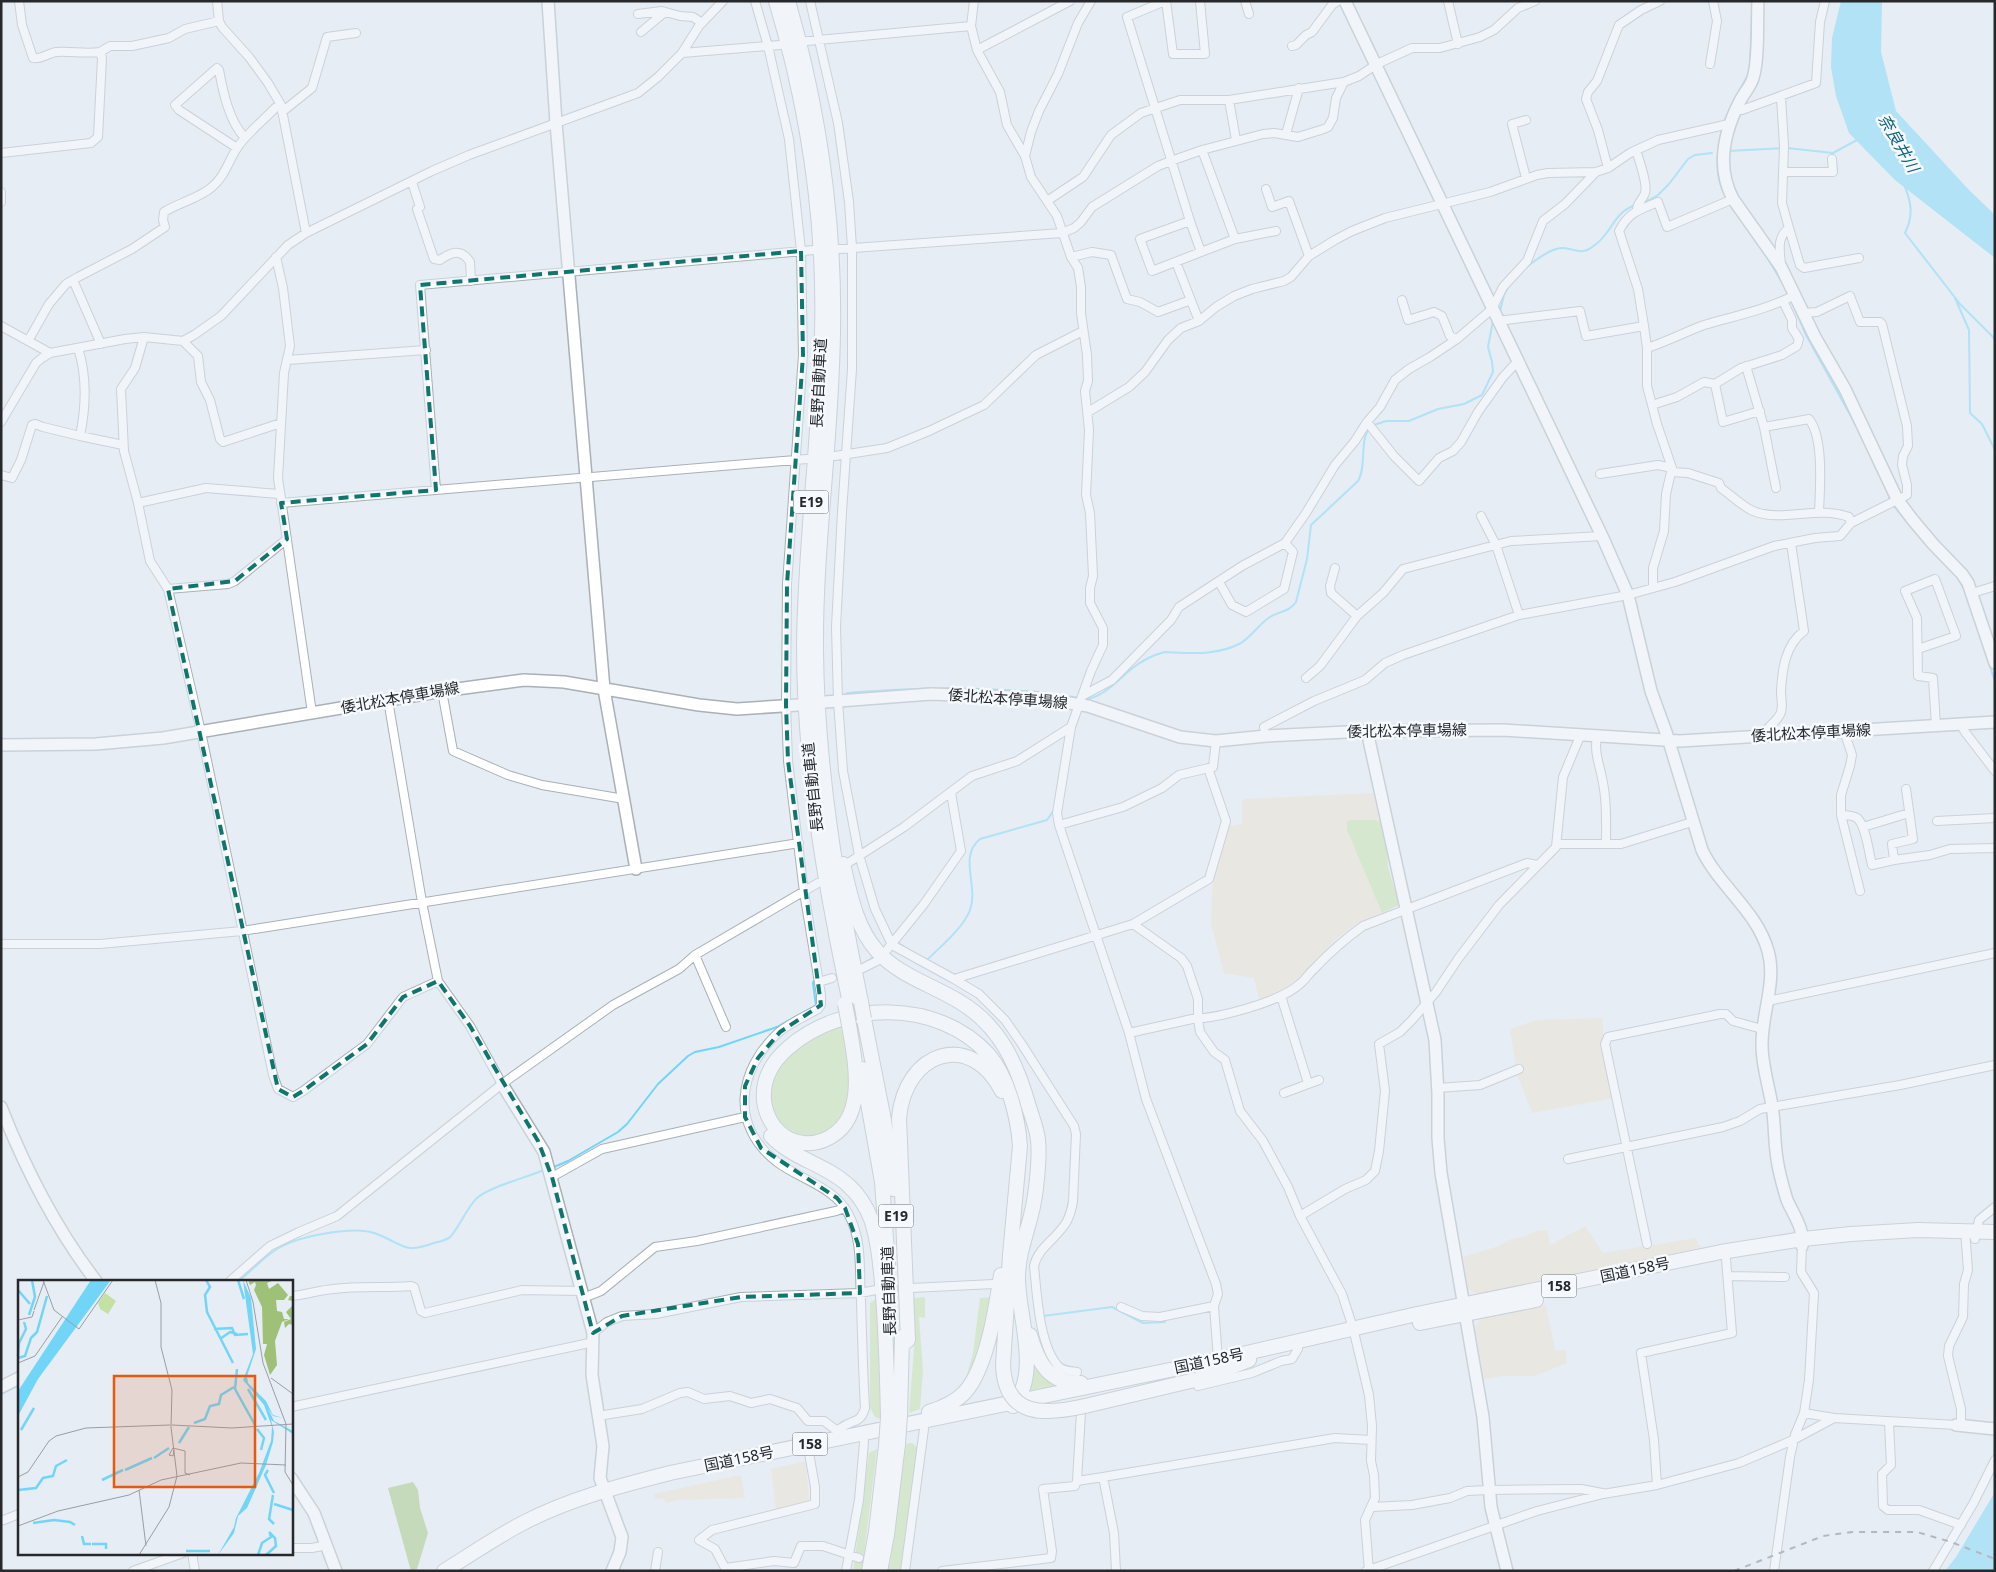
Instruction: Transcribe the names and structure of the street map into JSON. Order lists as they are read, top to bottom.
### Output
{
  "streets": {
    "highway": [
      "長野自動車道",
      "E19",
      "国道158号",
      "158"
    ],
    "street": ["倭北松本停車場線"]
  },
  "water": ["奈良井川"]
}
